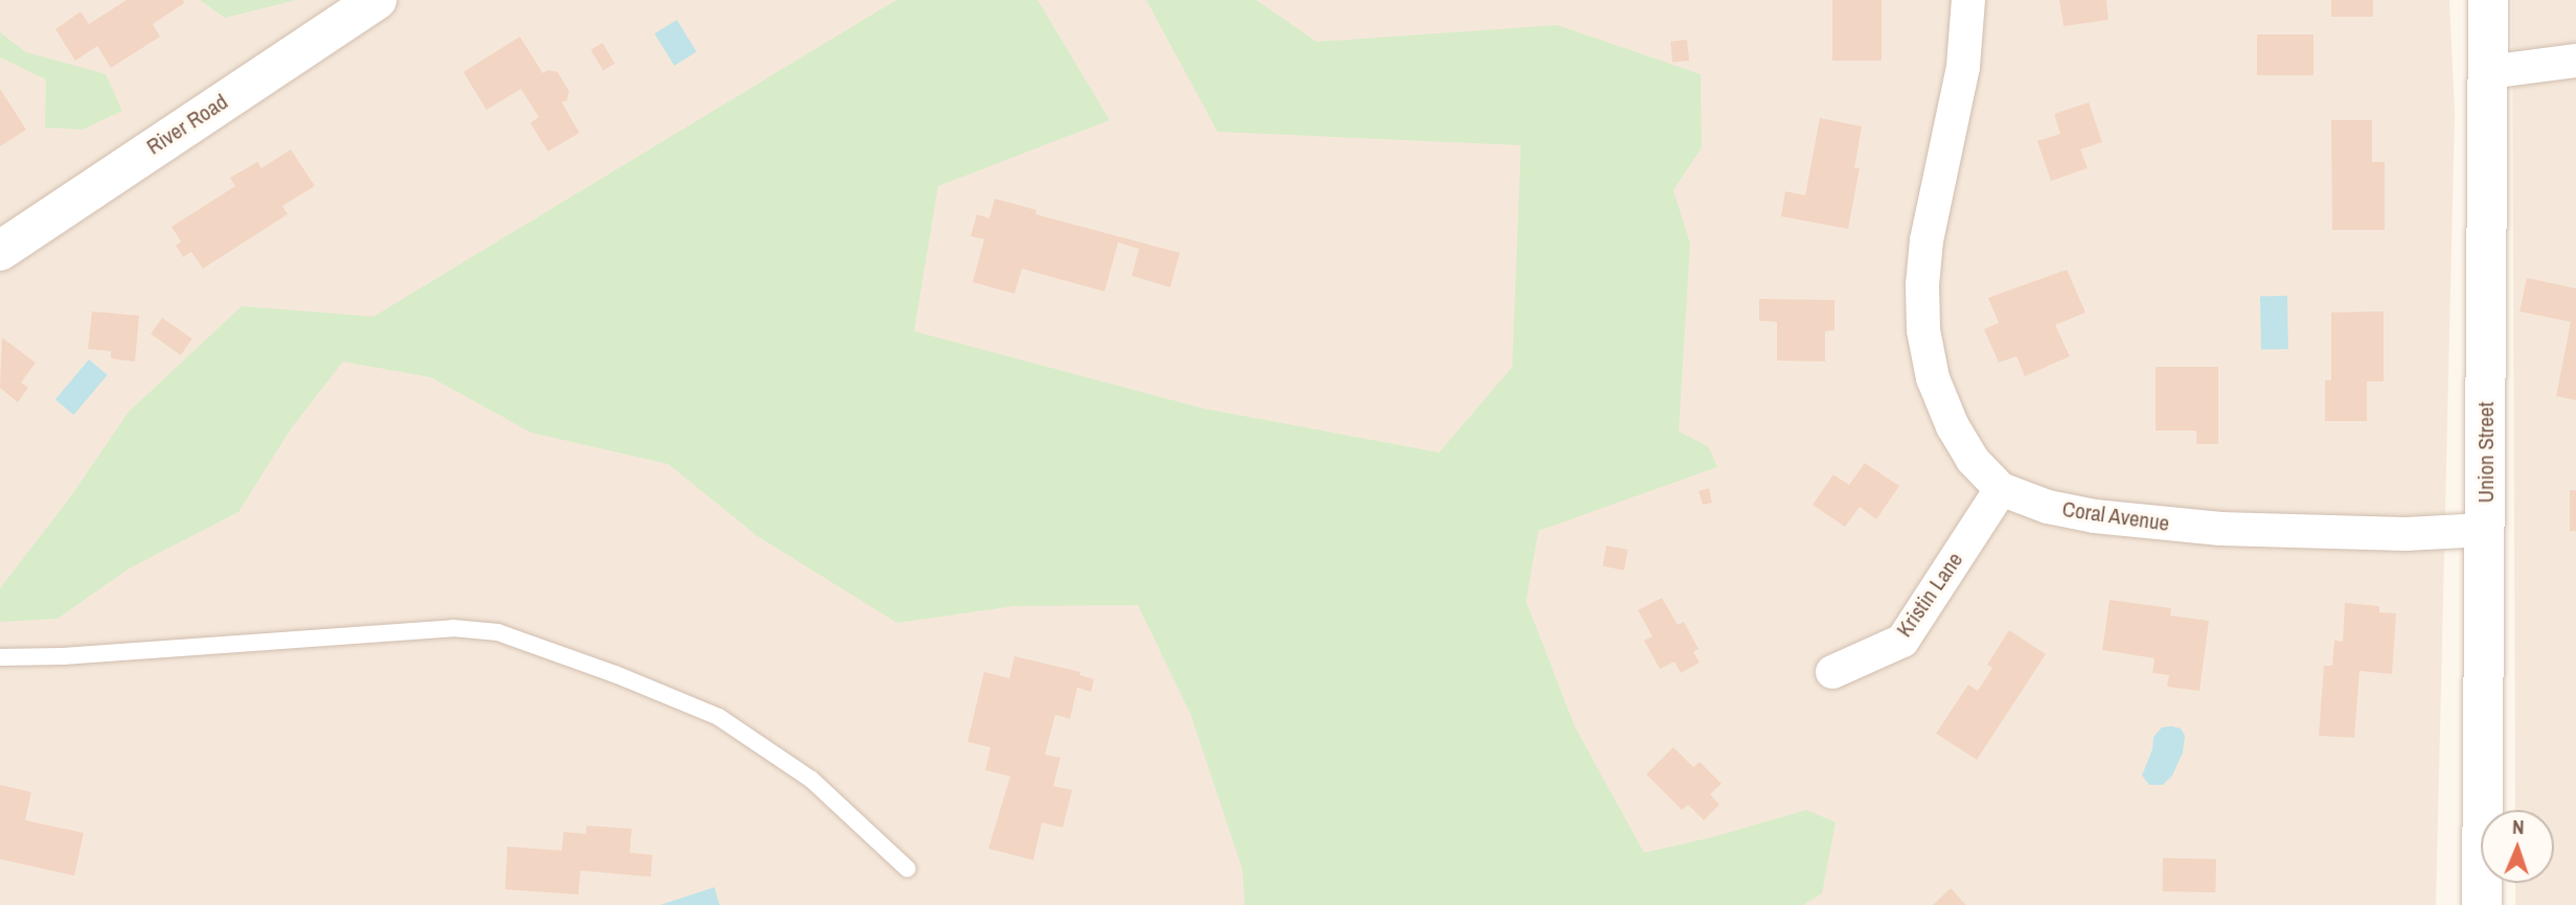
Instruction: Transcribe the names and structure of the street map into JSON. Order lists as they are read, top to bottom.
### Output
{
  "streets": {
    "street": [
      "River Road",
      "Union Street",
      "Coral Avenue",
      "Kristin Lane"
    ]
  },
  "crossings": [
    ["Union Street", "Coral Avenue"],
    ["Coral Avenue", "Kristin Lane"]
  ],
  "north": "top"
}
